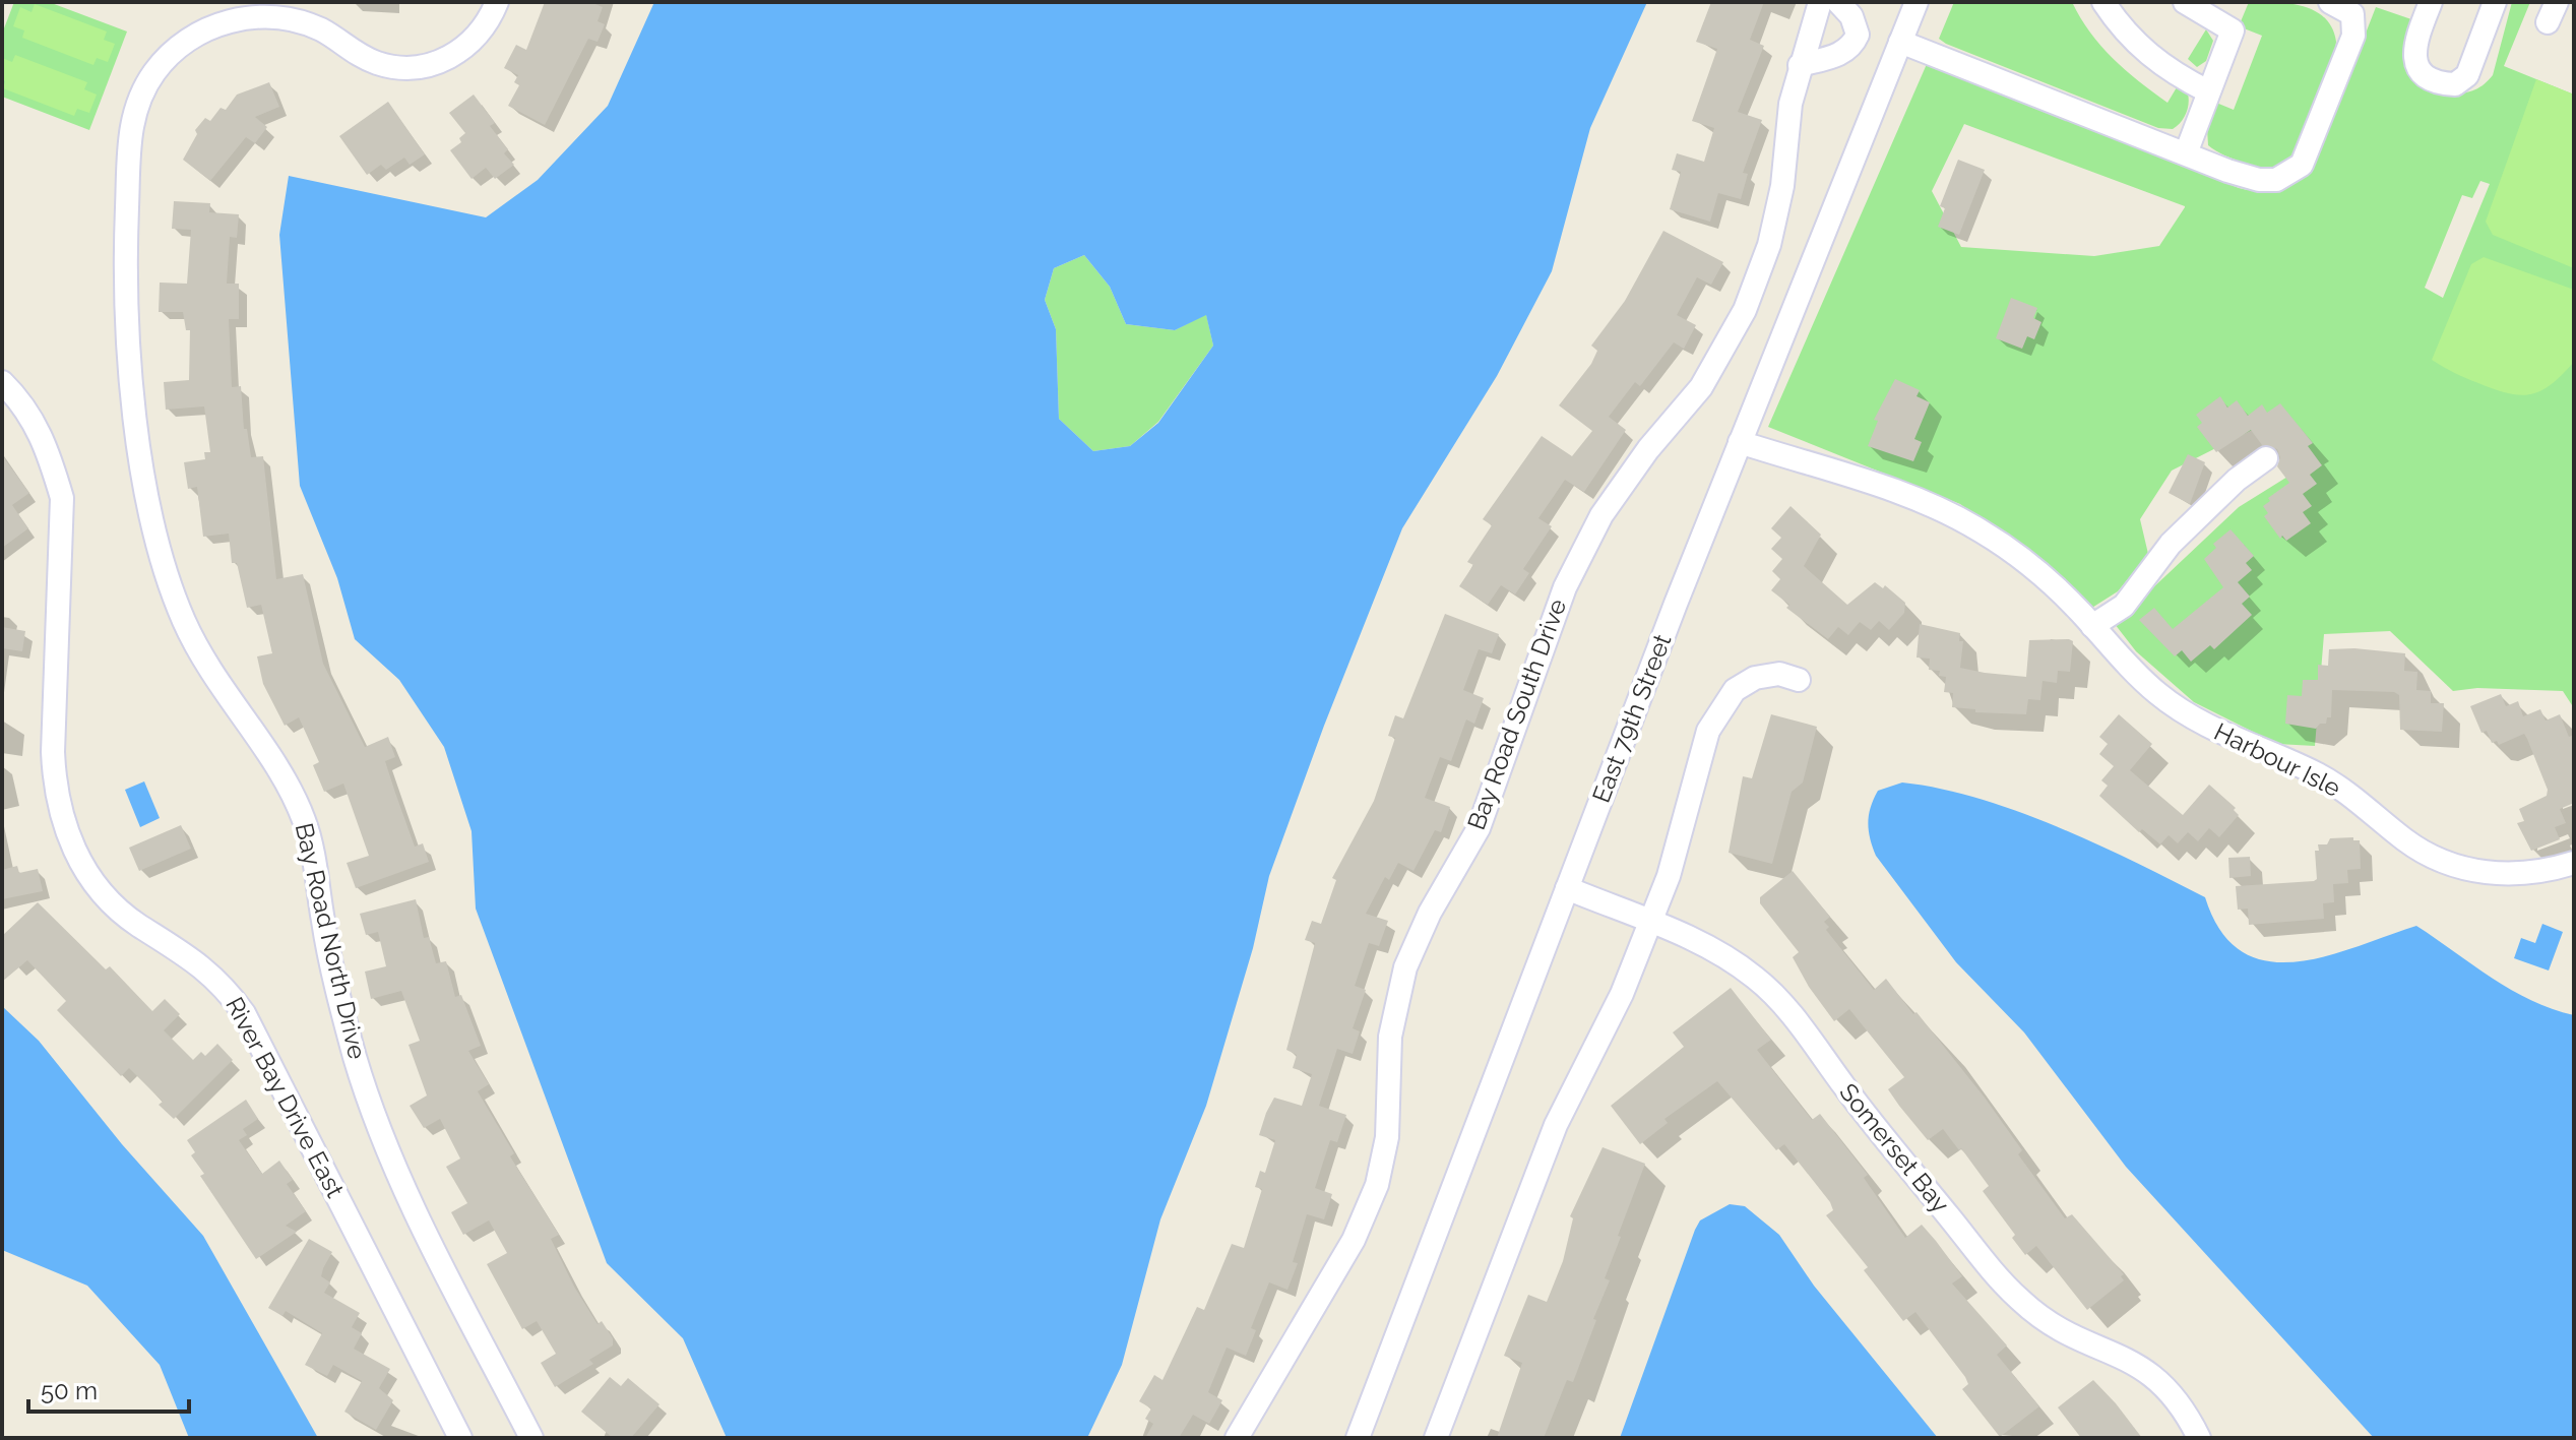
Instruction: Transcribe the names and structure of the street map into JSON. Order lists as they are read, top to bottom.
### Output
{
  "streets": {
    "street": [
      "Bay Road South Drive",
      "East 79th Street",
      "Harbour Isle",
      "Bay Road North Drive",
      "River Bay Drive East",
      "Somerset Bay"
    ]
  },
  "crossings": [
    ["East 79th Street", "Harbour Isle"],
    ["East 79th Street", "Somerset Bay"]
  ],
  "scale_bar": "50 m"
}
